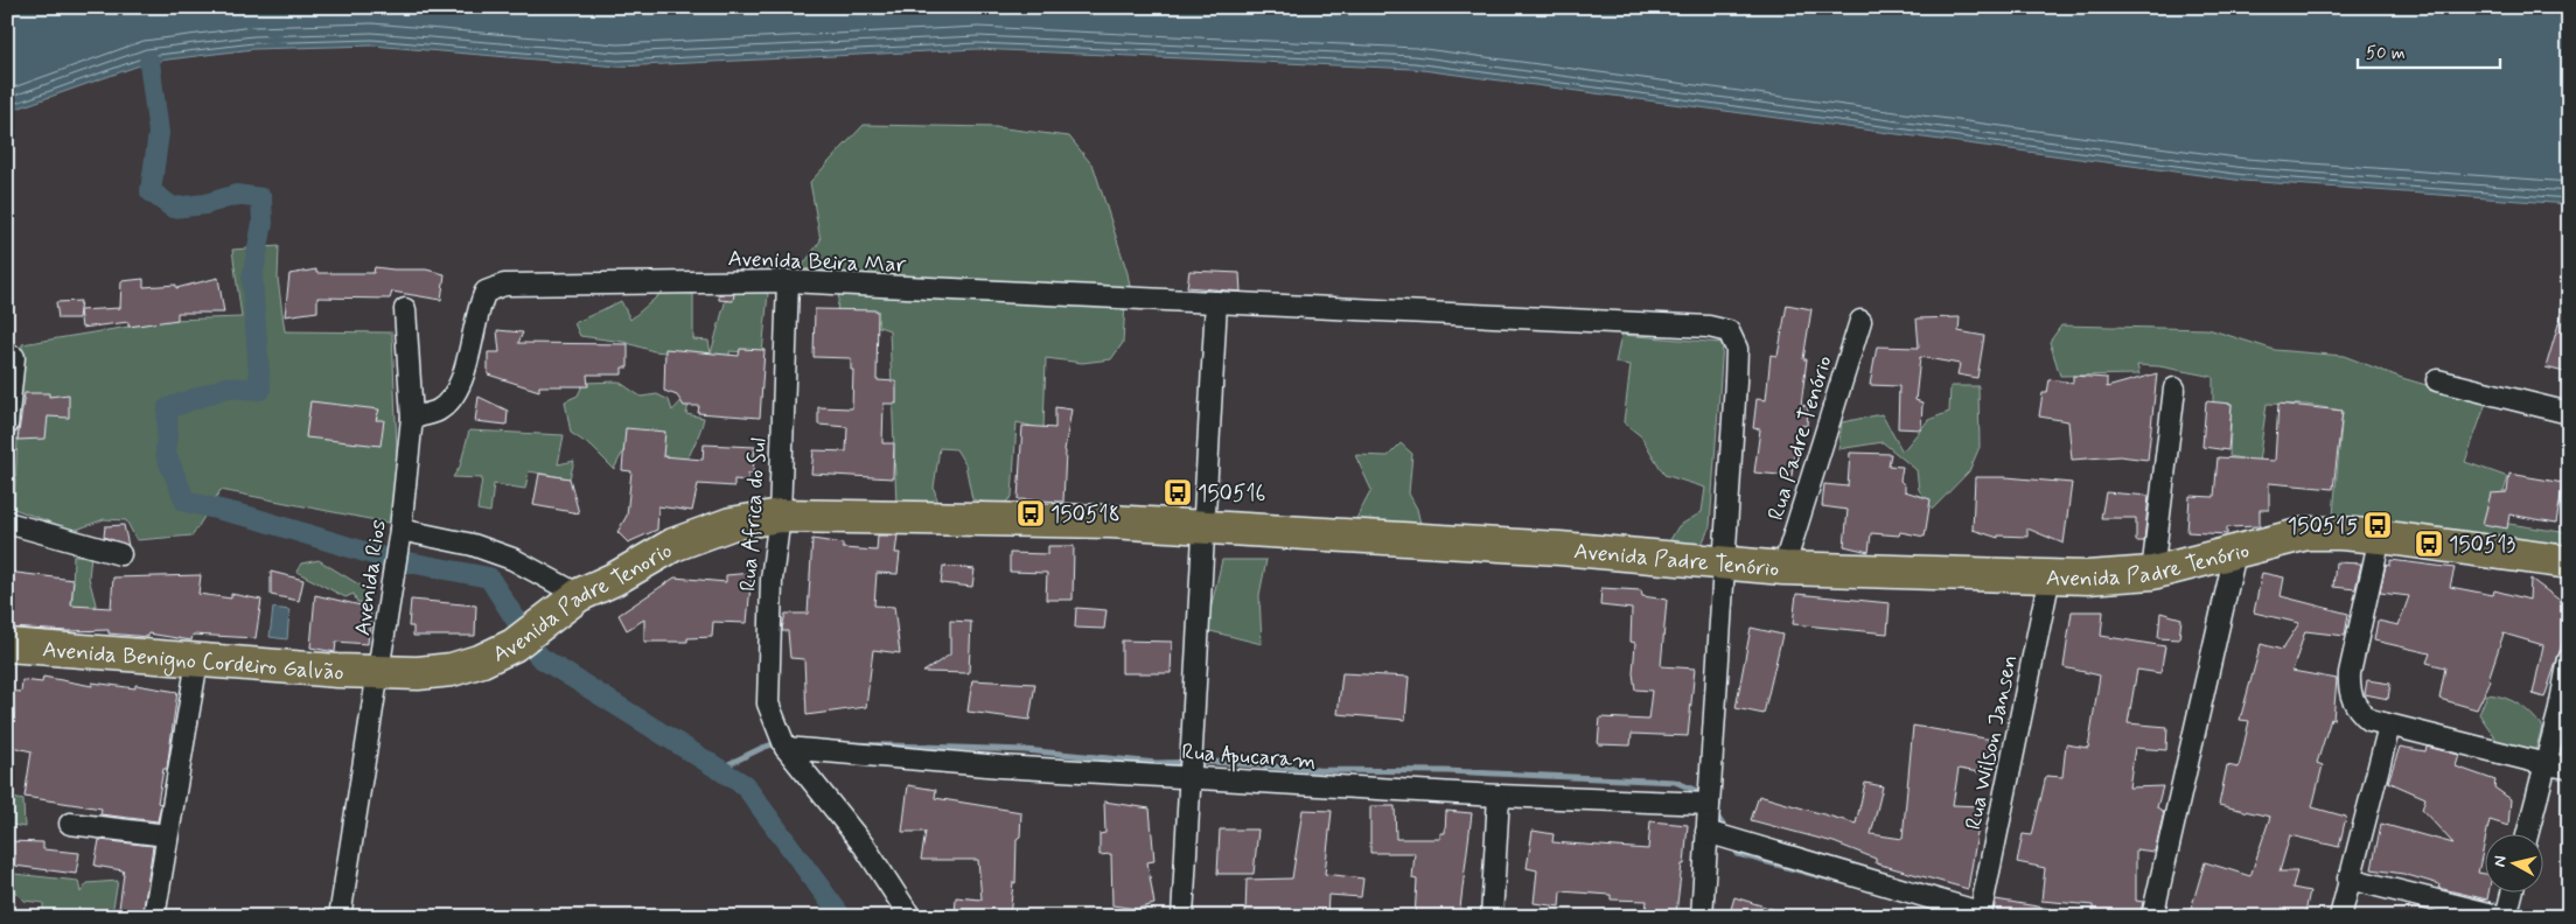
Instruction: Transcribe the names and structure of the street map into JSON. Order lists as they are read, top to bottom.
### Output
{
  "streets": {
    "main road": ["Avenida Padre Tenório", "Avenida Padre Tenorio", "Avenida Benigno Cordeiro Galvão"],
    "street": [
      "Avenida Beira Mar",
      "Rua Padre Tenório",
      "Rua Africa do Sul",
      "Avenida Rios",
      "Rua Wilson Jansen",
      "Rua Apucaram"
    ]
  },
  "crossings": [
    ["Avenida Beira Mar", "Rua Africa do Sul"],
    ["Avenida Beira Mar", "Avenida Padre Tenório"],
    ["Avenida Beira Mar", "Avenida Rios"],
    ["Rua Padre Tenório", "Avenida Padre Tenório"],
    ["Rua Africa do Sul", "Avenida Padre Tenório"],
    ["Rua Africa do Sul", "Avenida Padre Tenorio"],
    ["Rua Africa do Sul", "Rua Apucaram"],
    ["Avenida Padre Tenório", "Avenida Padre Tenorio"],
    ["Avenida Padre Tenório", "Rua Wilson Jansen"],
    ["Avenida Rios", "Avenida Padre Tenorio"],
    ["Avenida Rios", "Avenida Benigno Cordeiro Galvão"],
    ["Avenida Padre Tenorio", "Avenida Benigno Cordeiro Galvão"]
  ],
  "places": {
    "bus stop": [
      "150516",
      "150518",
      "150515",
      "150513"
    ]
  },
  "scale_bar": "50 m",
  "north": "left"
}
